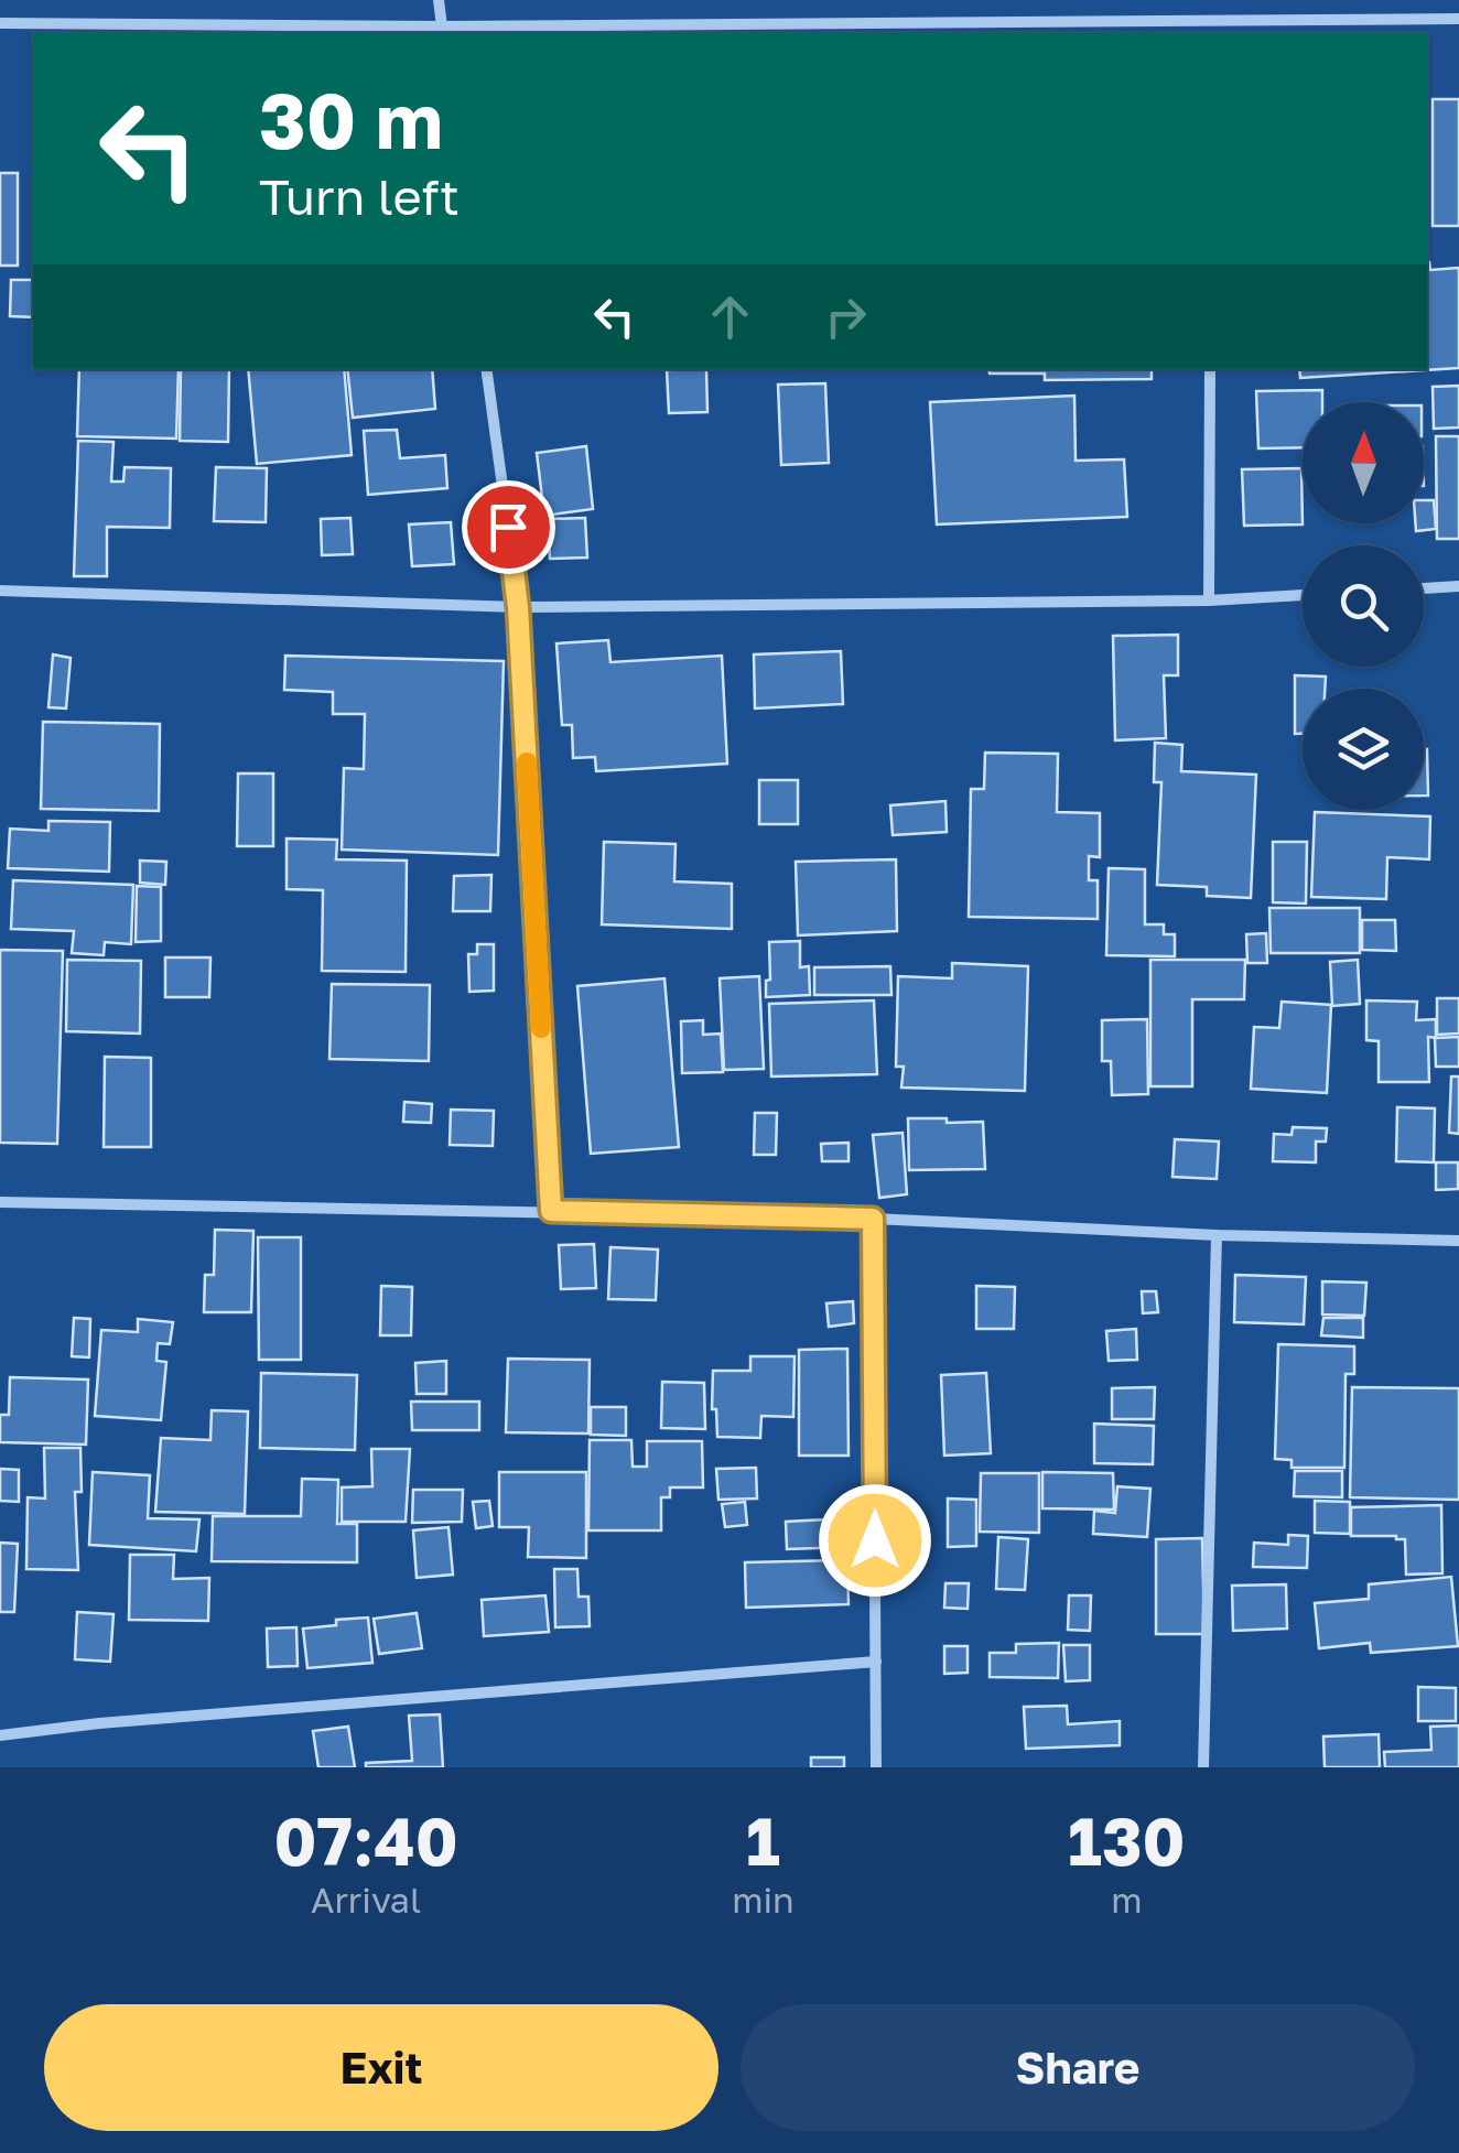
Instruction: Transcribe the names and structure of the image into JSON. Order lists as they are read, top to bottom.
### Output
{
  "north": "top",
  "page": {
    "turn": ["30 m", "Turn left"],
    "eta": [
      "07:40",
      "Arrival",
      "1",
      "min",
      "130",
      "m"
    ],
    "buttons": ["Exit", "Share"]
  }
}
